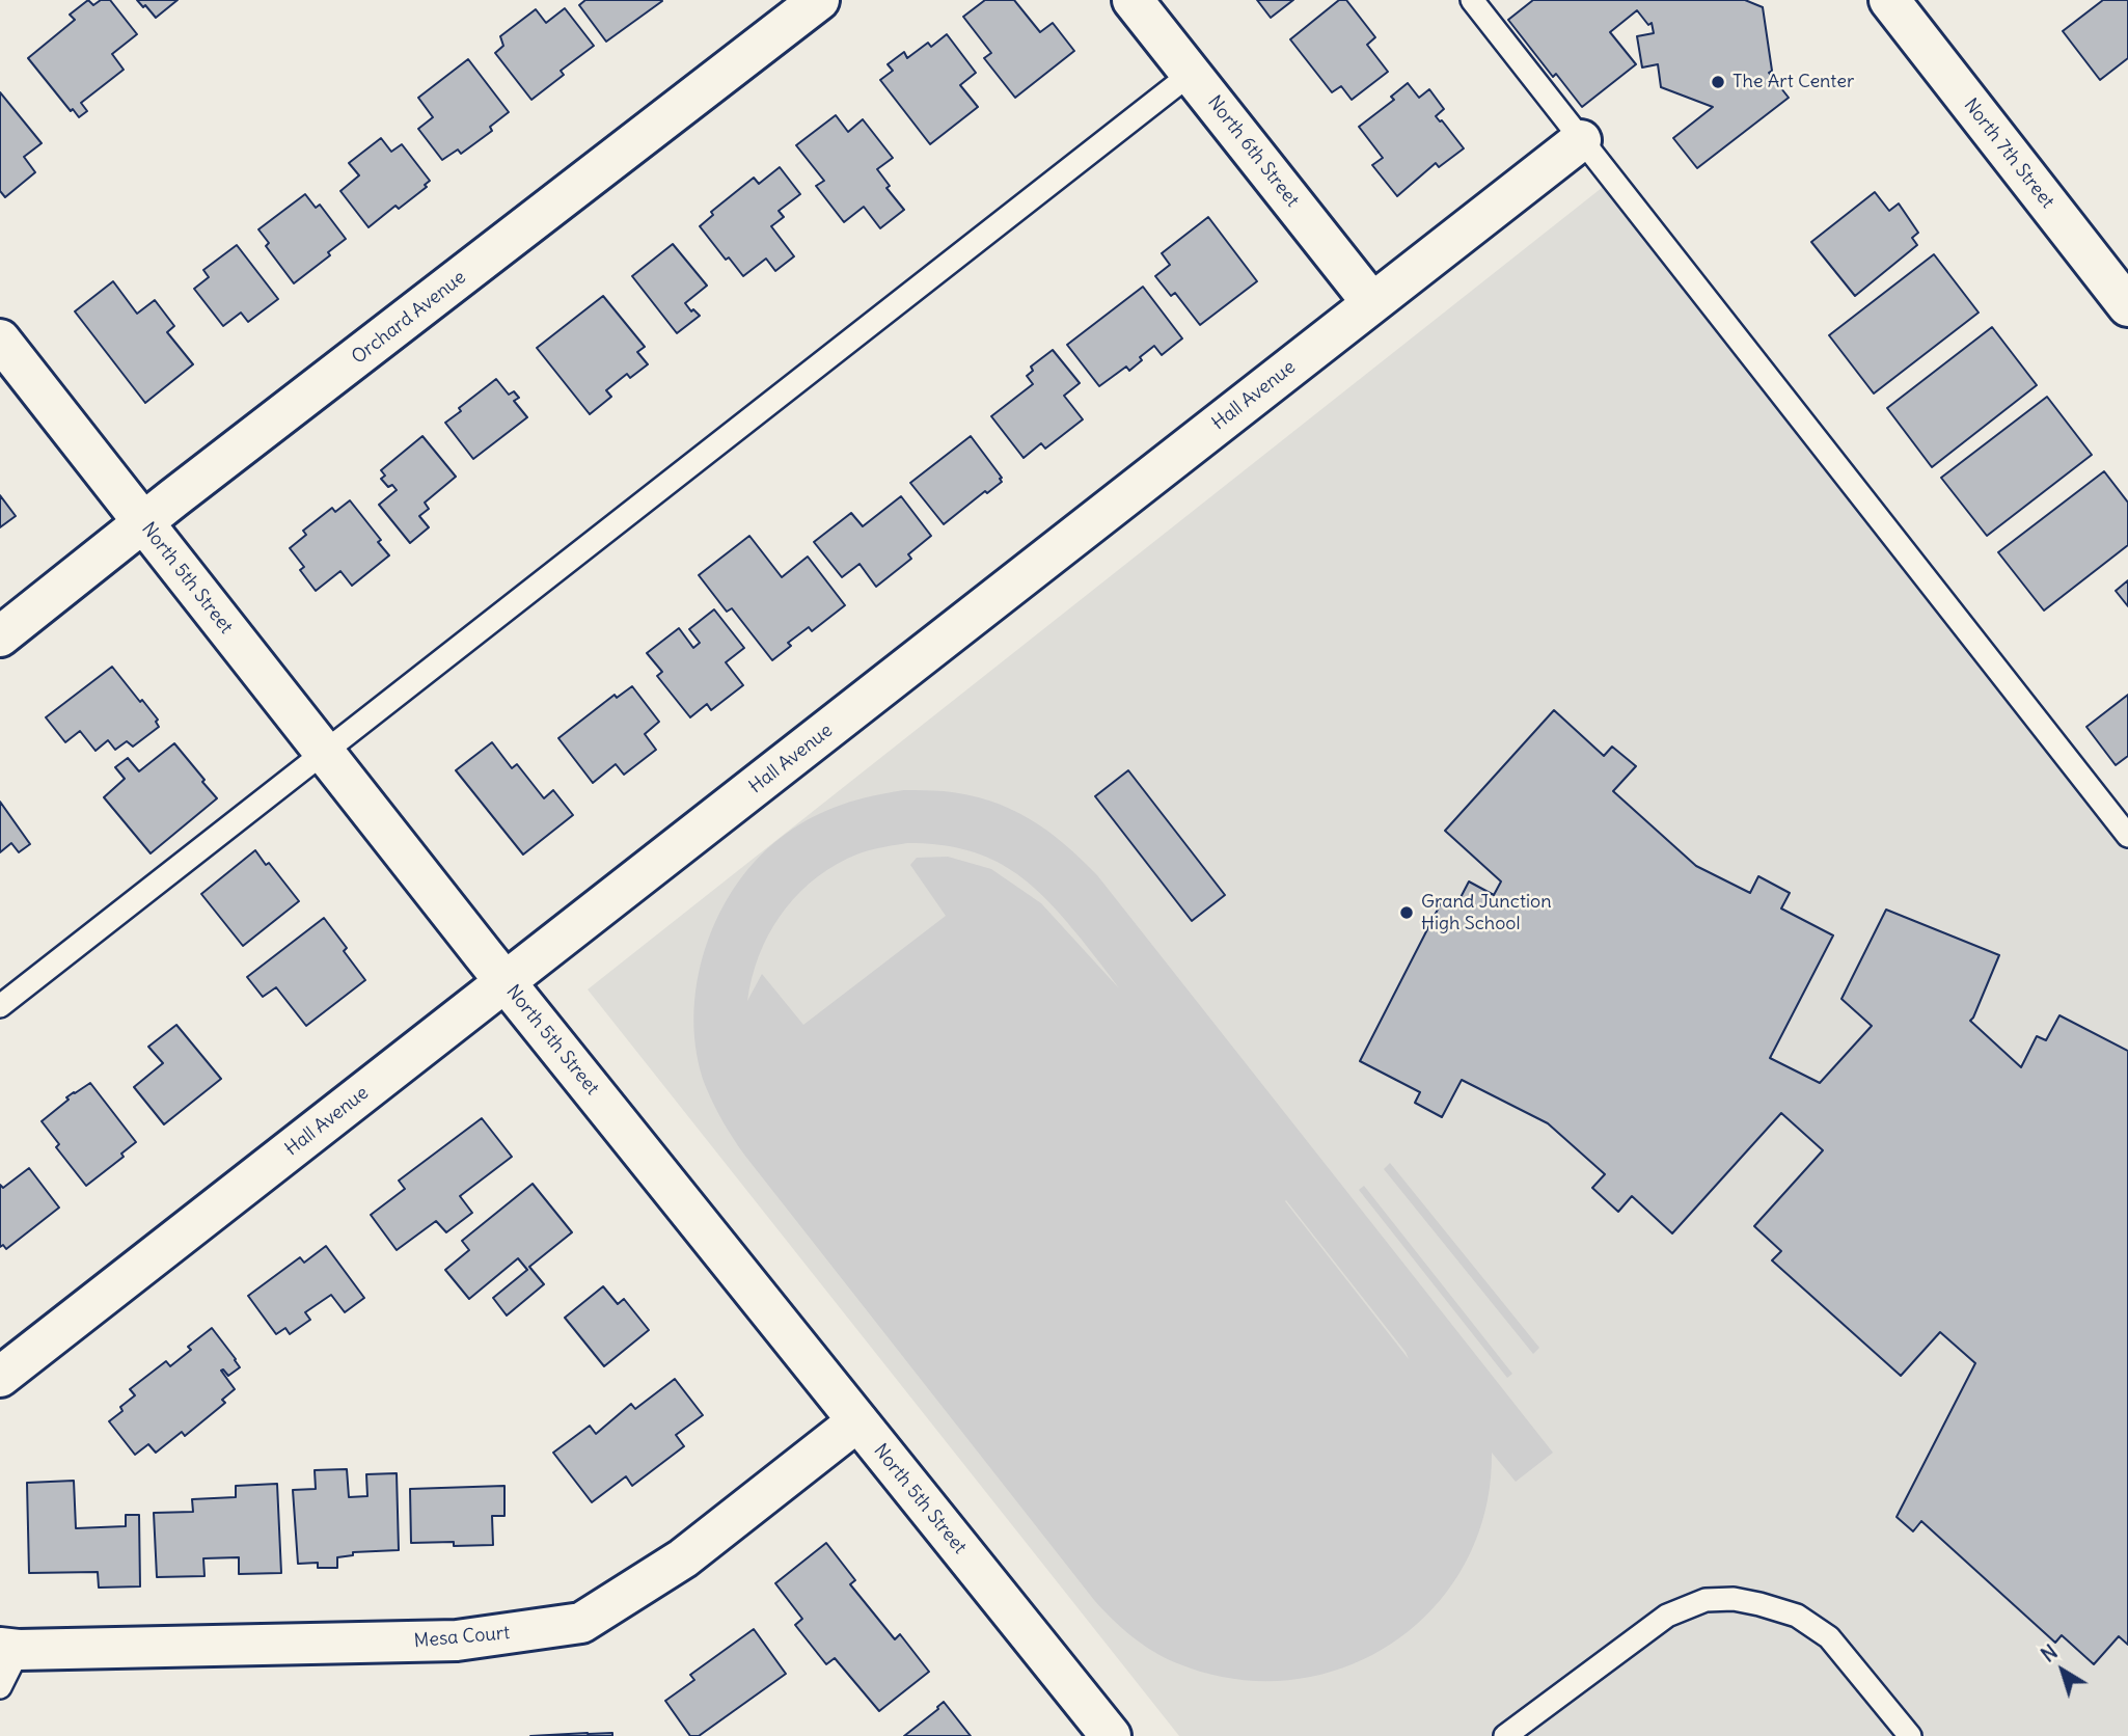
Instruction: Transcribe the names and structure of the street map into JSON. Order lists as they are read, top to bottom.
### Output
{
  "streets": {
    "street": [
      "North 6th Street",
      "North 7th Street",
      "Orchard Avenue",
      "Hall Avenue",
      "North 5th Street",
      "Mesa Court"
    ]
  },
  "crossings": [
    ["North 6th Street", "Hall Avenue"],
    ["Orchard Avenue", "North 5th Street"],
    ["Hall Avenue", "North 5th Street"],
    ["North 5th Street", "Mesa Court"]
  ],
  "places": ["The Art Center", "Grand Junction High School"],
  "north": "top left"
}
